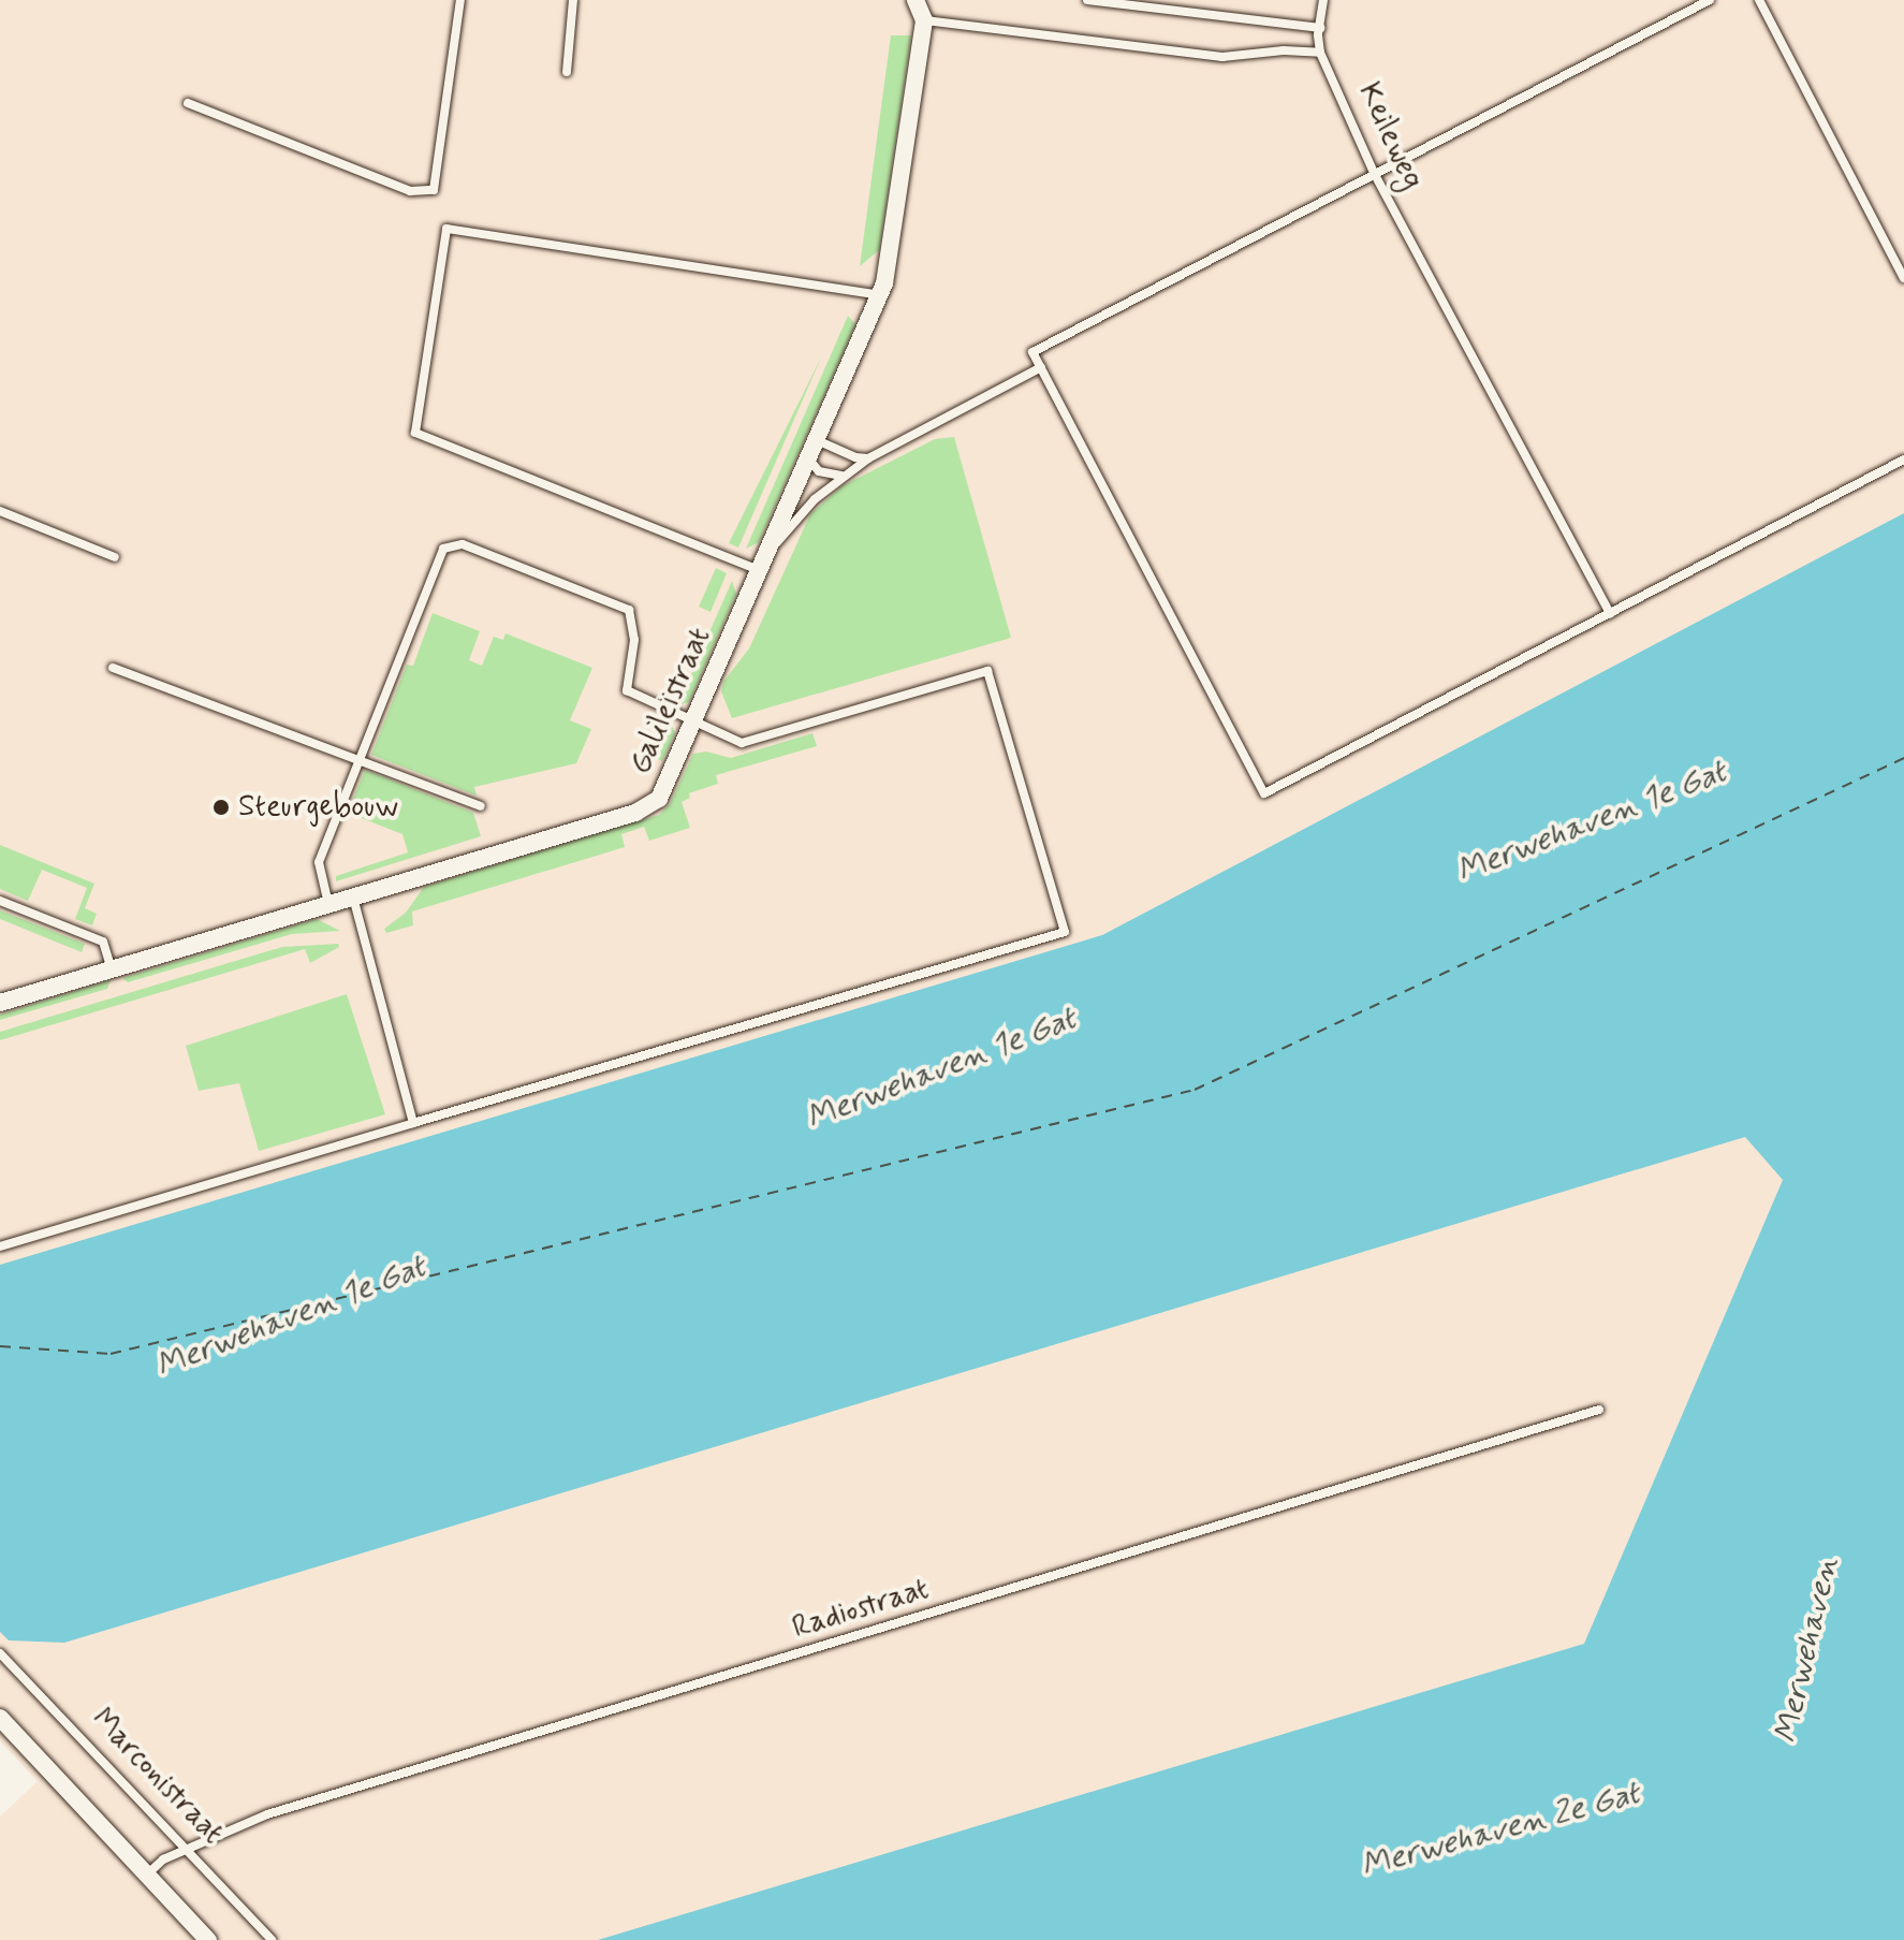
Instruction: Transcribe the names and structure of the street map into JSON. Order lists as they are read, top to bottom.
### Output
{
  "streets": {
    "street": ["Galileïstraat"],
    "lane": ["Keileweg", "Radiostraat", "Marconistraat"]
  },
  "crossings": [
    ["Radiostraat", "Marconistraat"]
  ],
  "water": ["Merwehaven 1e Gat", "Merwehaven", "Merwehaven 2e Gat"],
  "places": ["Steurgebouw"]
}
